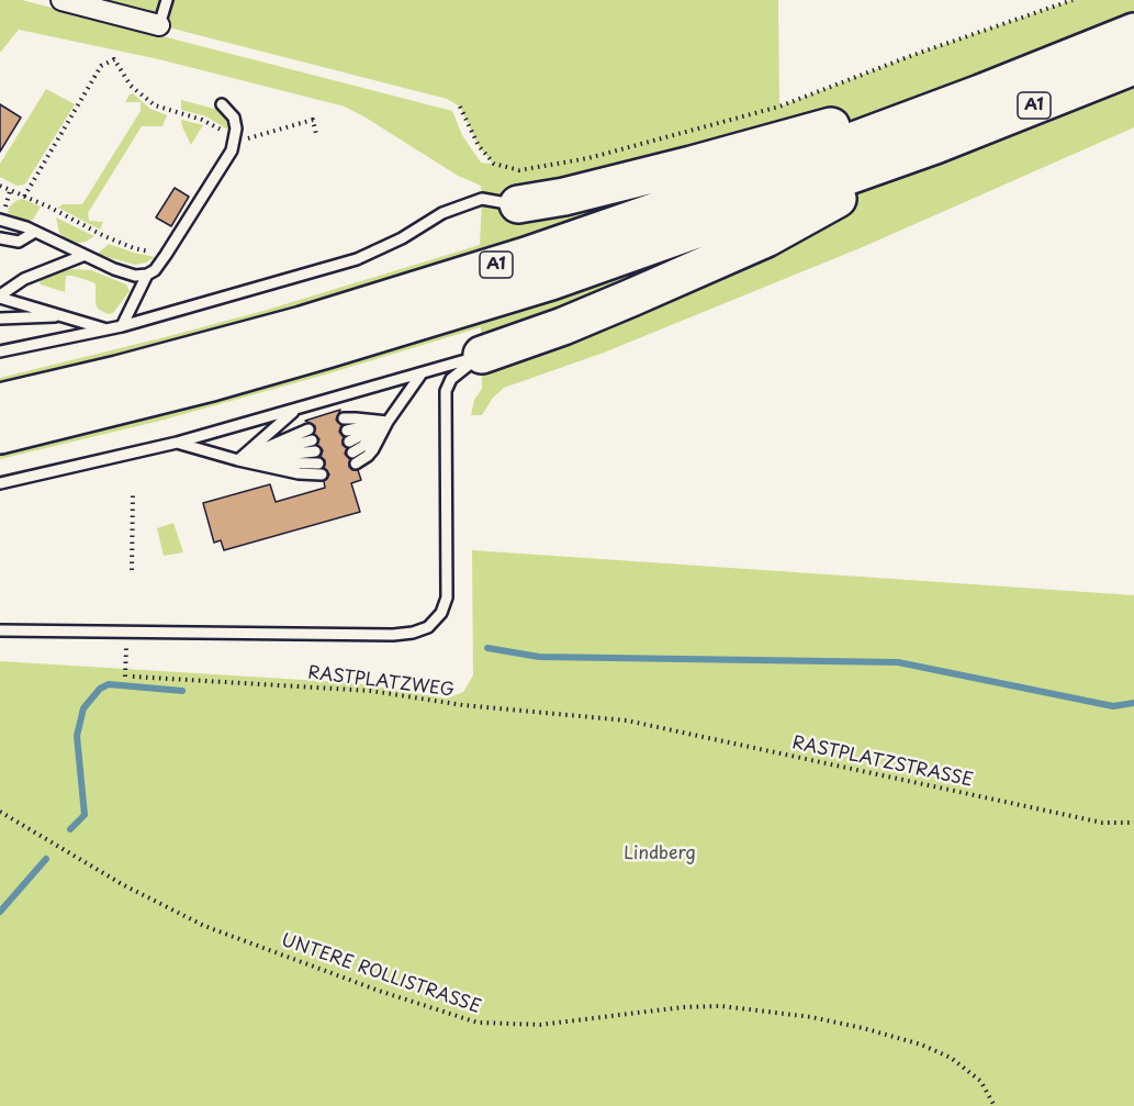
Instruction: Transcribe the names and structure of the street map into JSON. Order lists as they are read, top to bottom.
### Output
{
  "streets": {
    "highway": ["A1"],
    "path": ["RASTPLATZWEG", "RASTPLATZSTRASSE", "UNTERE ROLLISTRASSE"]
  },
  "crossings": [
    ["RASTPLATZWEG", "RASTPLATZSTRASSE"]
  ],
  "parks": ["Lindberg"]
}
